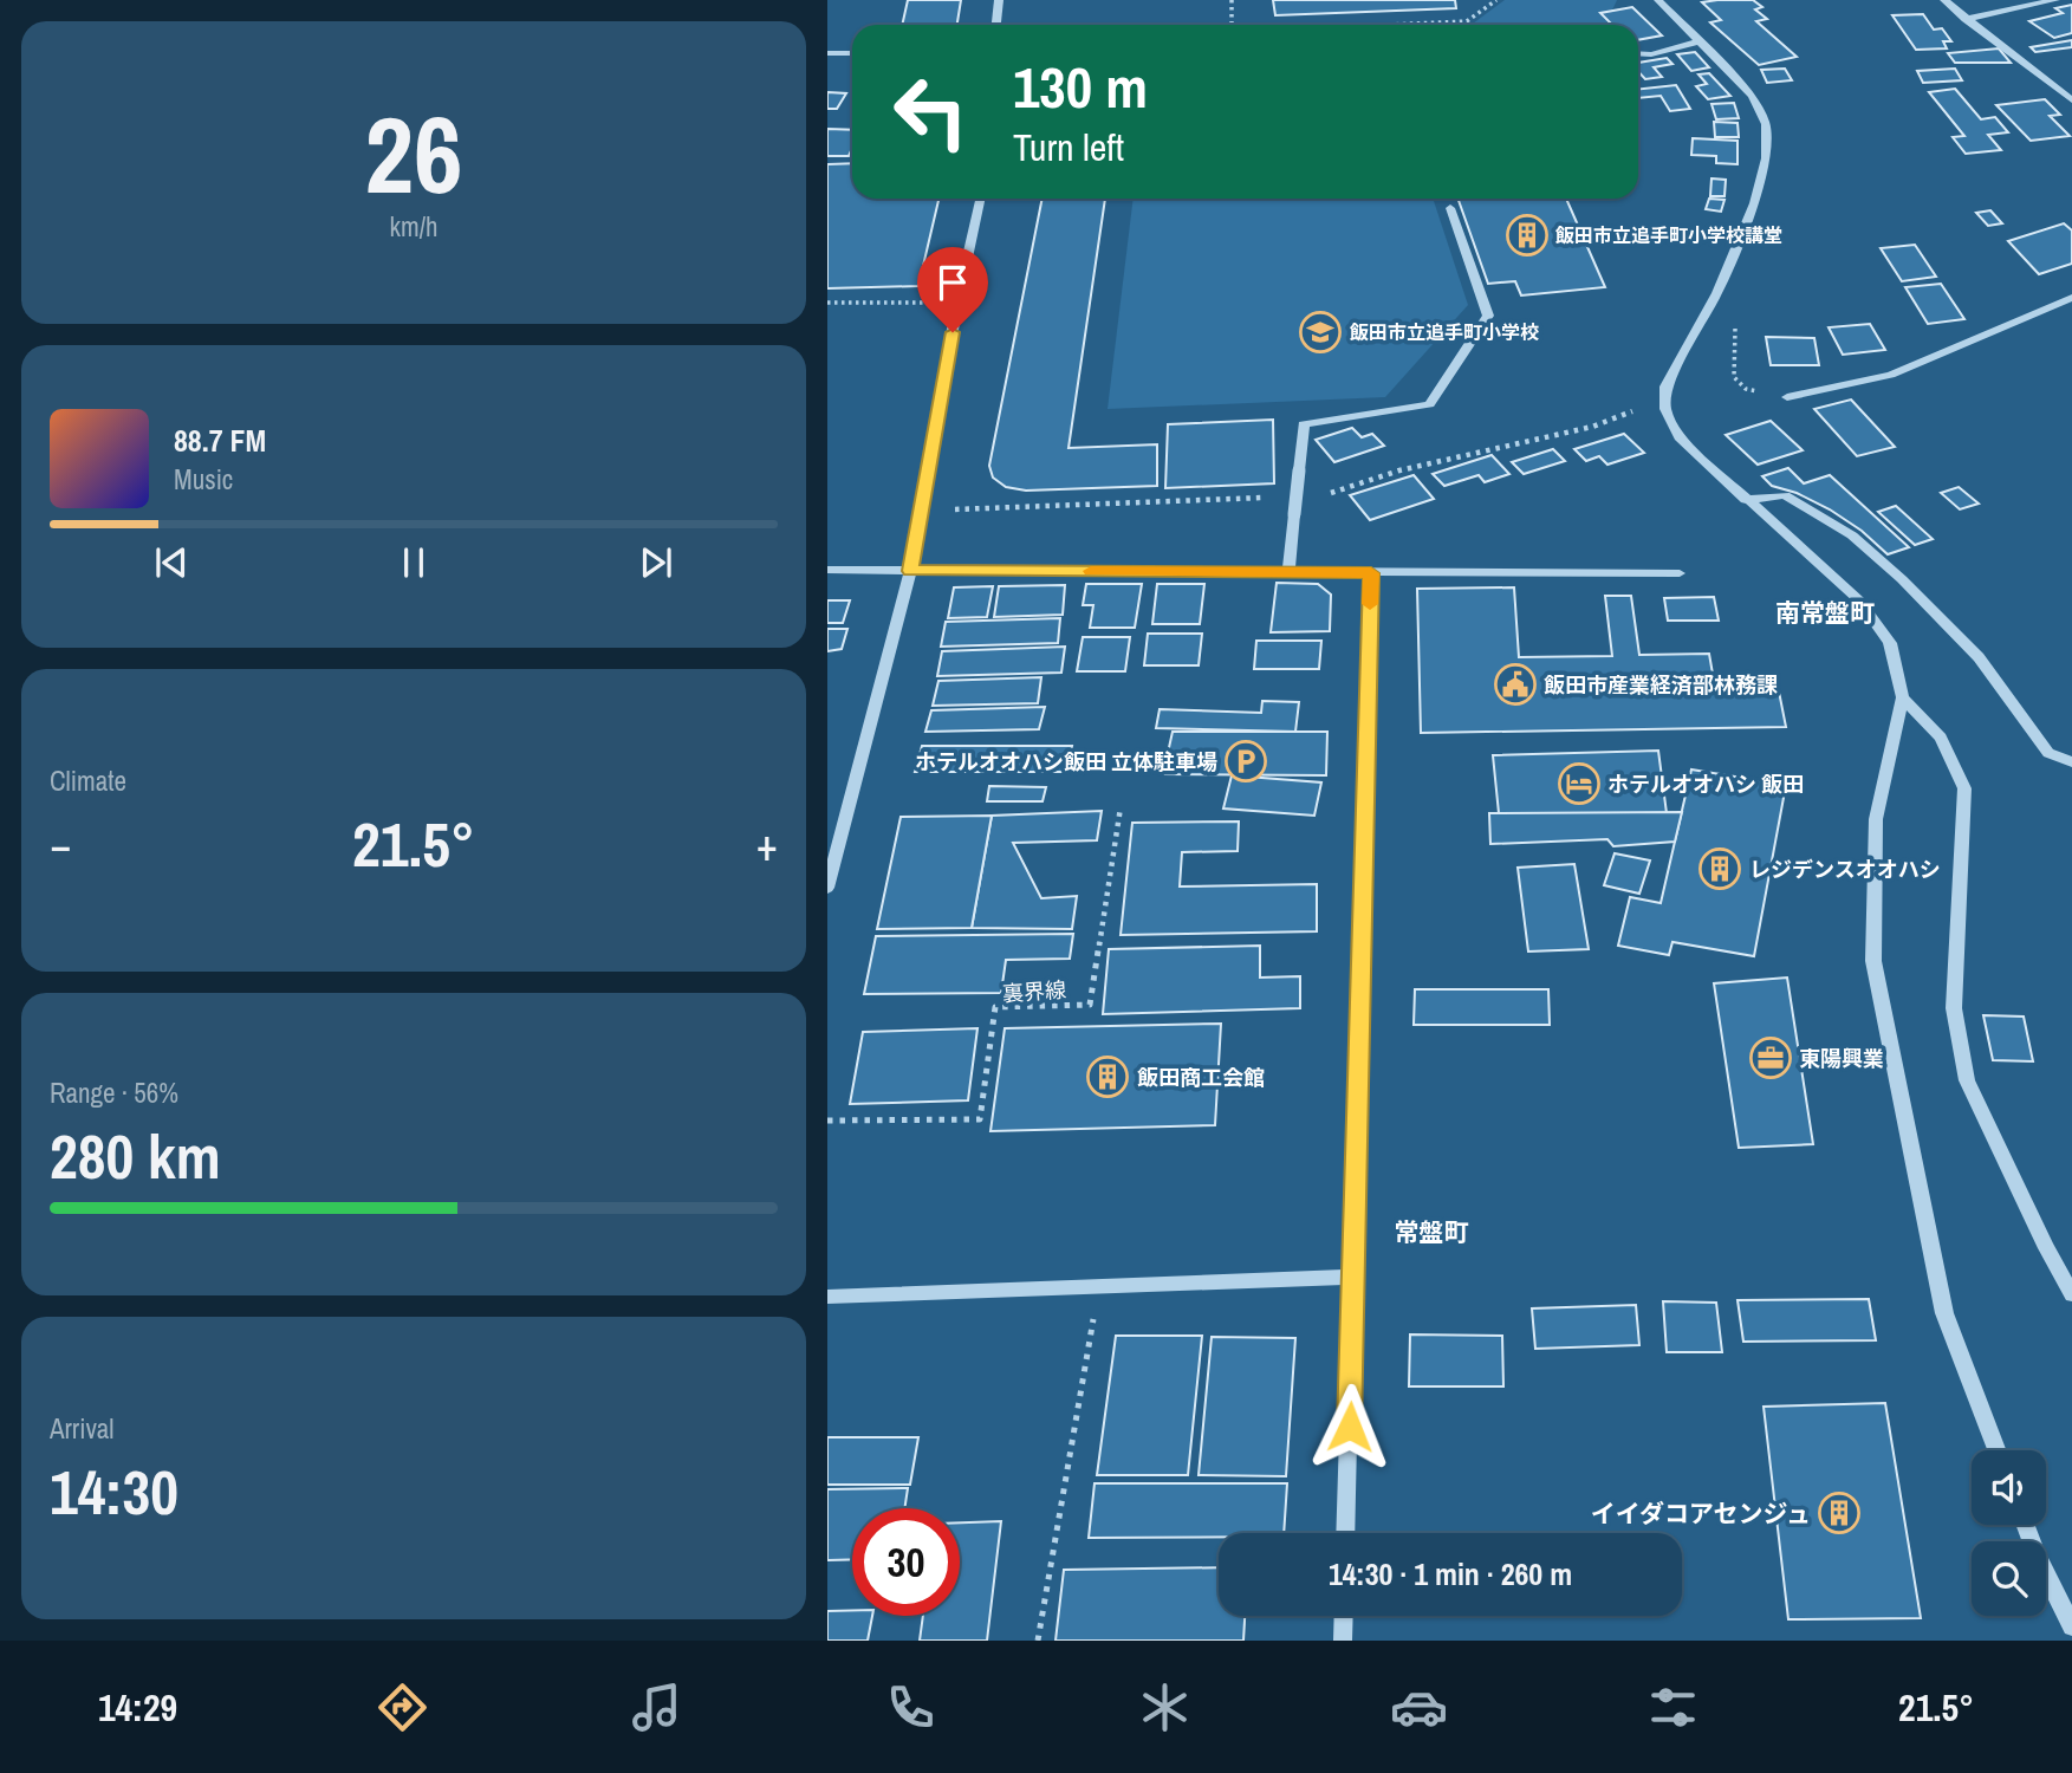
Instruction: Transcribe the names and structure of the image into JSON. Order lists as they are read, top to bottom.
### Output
{
  "streets": {
    "path": ["裏界線"]
  },
  "districts": ["南常盤町", "常盤町"],
  "places": {
    "building": [
      "飯田市立追手町小学校講堂",
      "レジデンスオオハシ",
      "飯田商工会館",
      "イイダコアセンジュ"
    ],
    "school or university": ["飯田市立追手町小学校"],
    "public building": ["飯田市産業経済部林務課"],
    "parking": ["ホテルオオハシ飯田 立体駐車場"],
    "hotel": ["ホテルオオハシ 飯田"],
    "office": ["東陽興業"]
  },
  "page": {
    "tile": [
      ["26", "km/h"],
      "Climate",
      ["Range · 56%", "280 km"],
      ["Arrival", "14:30"]
    ],
    "turn": ["130 m", "Turn left"],
    "song": ["88.7 FM", "Music"],
    "heat": ["−", "21.5°", "+"],
    "limit": "30",
    "trip": "14:30 · 1 min · 260 m",
    "tabs": ["14:29", "21.5°"]
  }
}
